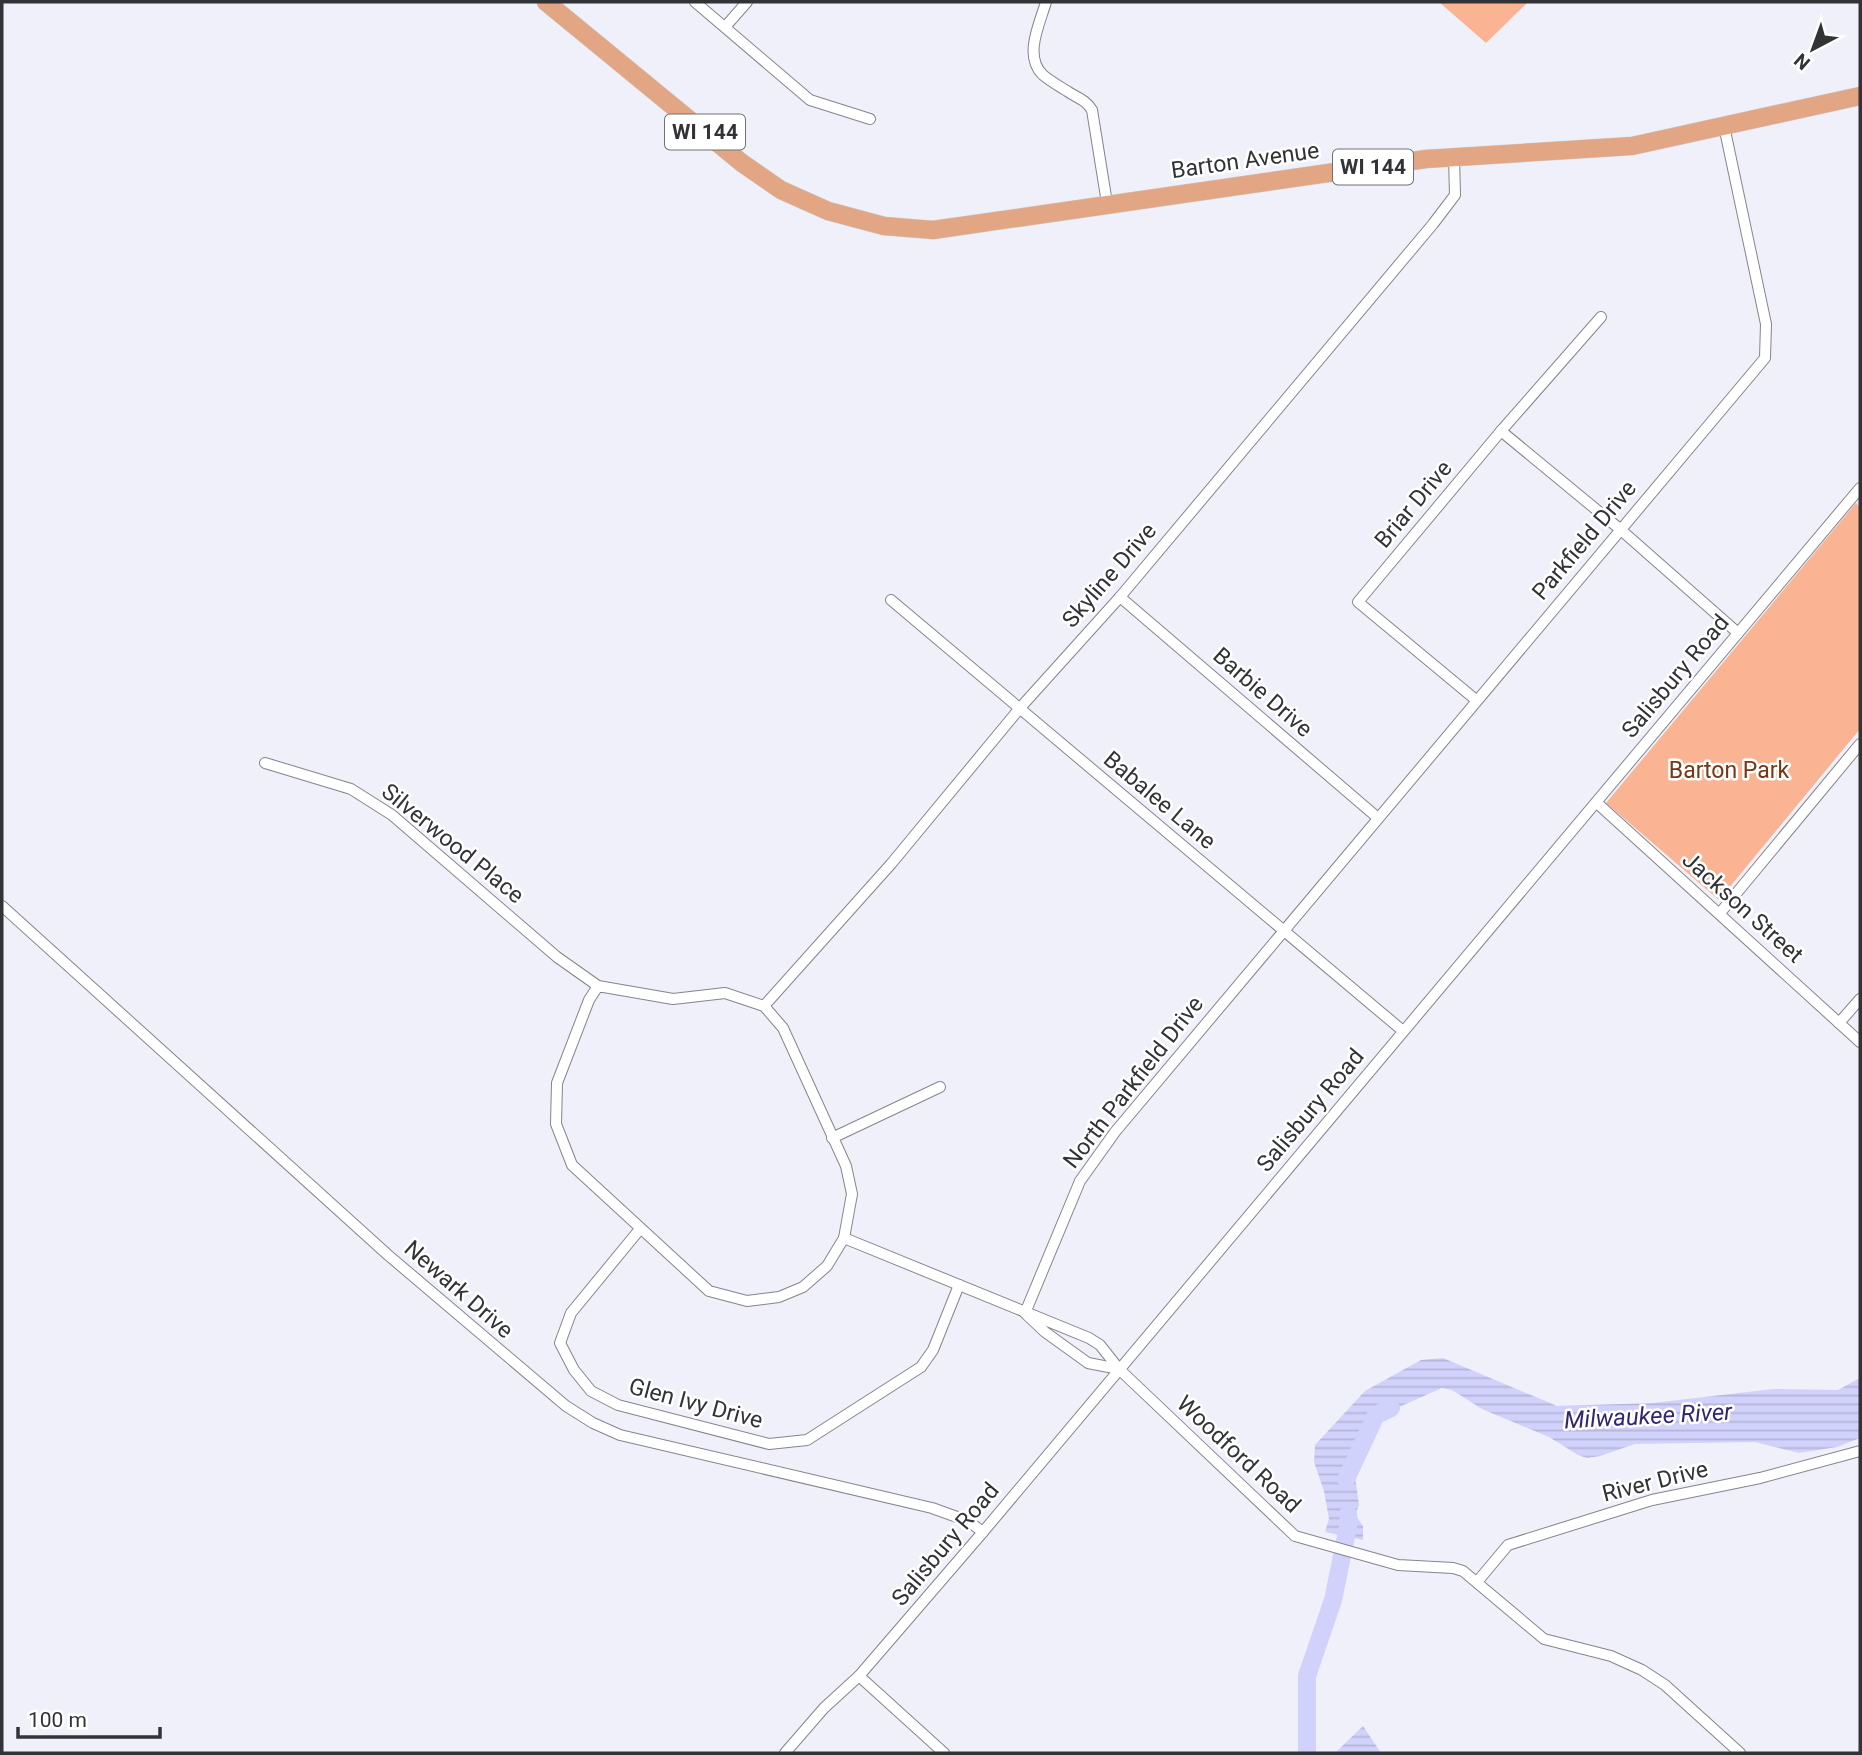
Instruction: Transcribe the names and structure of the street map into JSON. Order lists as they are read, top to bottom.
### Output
{
  "streets": {
    "main road": ["WI 144", "Barton Avenue"],
    "street": [
      "Briar Drive",
      "Parkfield Drive",
      "Skyline Drive",
      "Salisbury Road",
      "Barbie Drive",
      "Babalee Lane",
      "Silverwood Place",
      "Jackson Street",
      "North Parkfield Drive",
      "Newark Drive",
      "Glen Ivy Drive",
      "Woodford Road",
      "River Drive"
    ]
  },
  "crossings": [
    ["Barton Avenue", "Parkfield Drive"],
    ["Barton Avenue", "Skyline Drive"],
    ["Briar Drive", "Parkfield Drive"],
    ["Parkfield Drive", "Barbie Drive"],
    ["Parkfield Drive", "Babalee Lane"],
    ["Parkfield Drive", "North Parkfield Drive"],
    ["Skyline Drive", "Barbie Drive"],
    ["Skyline Drive", "Babalee Lane"],
    ["Salisbury Road", "Babalee Lane"],
    ["Salisbury Road", "Jackson Street"],
    ["Salisbury Road", "Newark Drive"],
    ["Salisbury Road", "Woodford Road"],
    ["Babalee Lane", "North Parkfield Drive"],
    ["North Parkfield Drive", "Woodford Road"],
    ["Glen Ivy Drive", "Woodford Road"],
    ["Woodford Road", "River Drive"]
  ],
  "water": ["Milwaukee River"],
  "parks": ["Barton Park"],
  "scale_bar": "100 m",
  "north": "bottom left"
}
